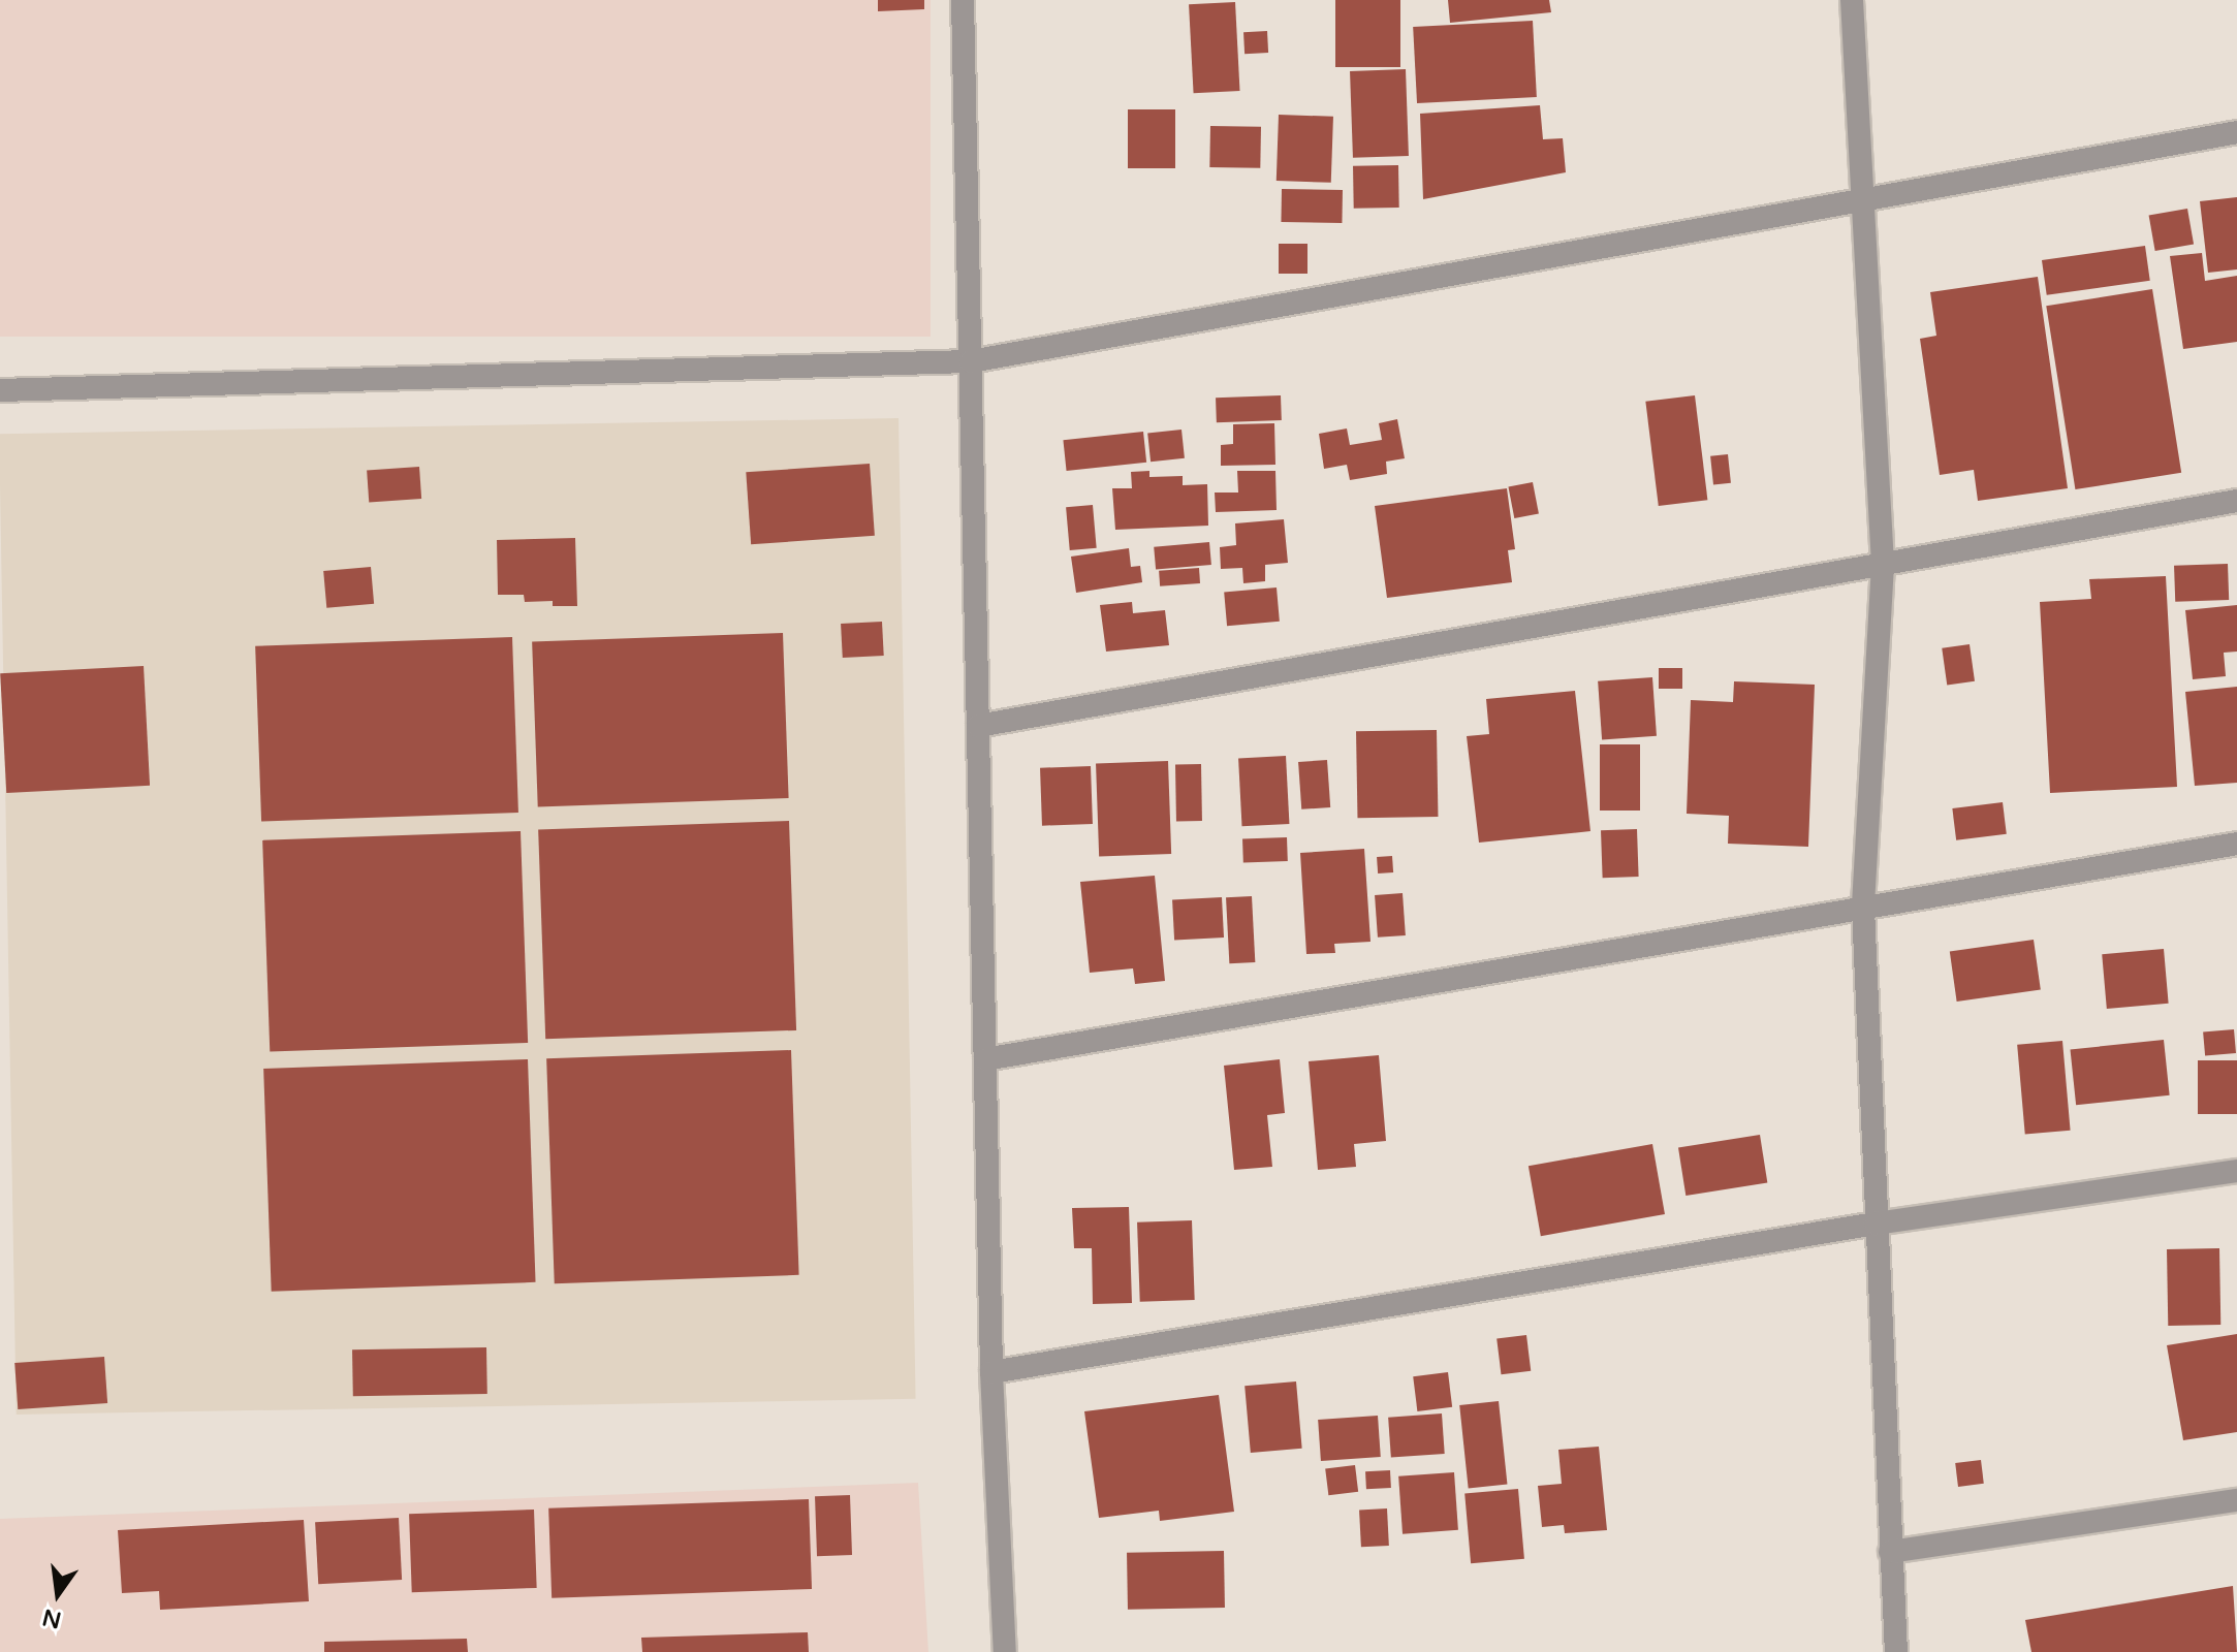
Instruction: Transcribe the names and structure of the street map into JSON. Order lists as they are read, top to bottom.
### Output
{
  "north": "bottom"
}
